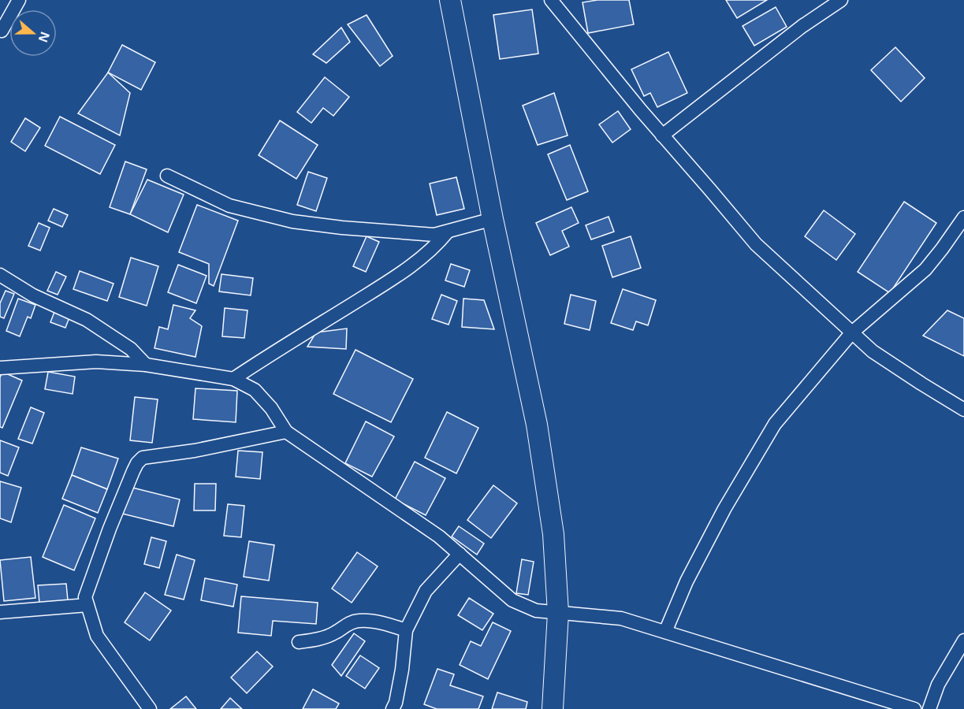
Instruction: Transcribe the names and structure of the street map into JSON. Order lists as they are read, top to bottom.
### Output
{
  "north": "right"
}
